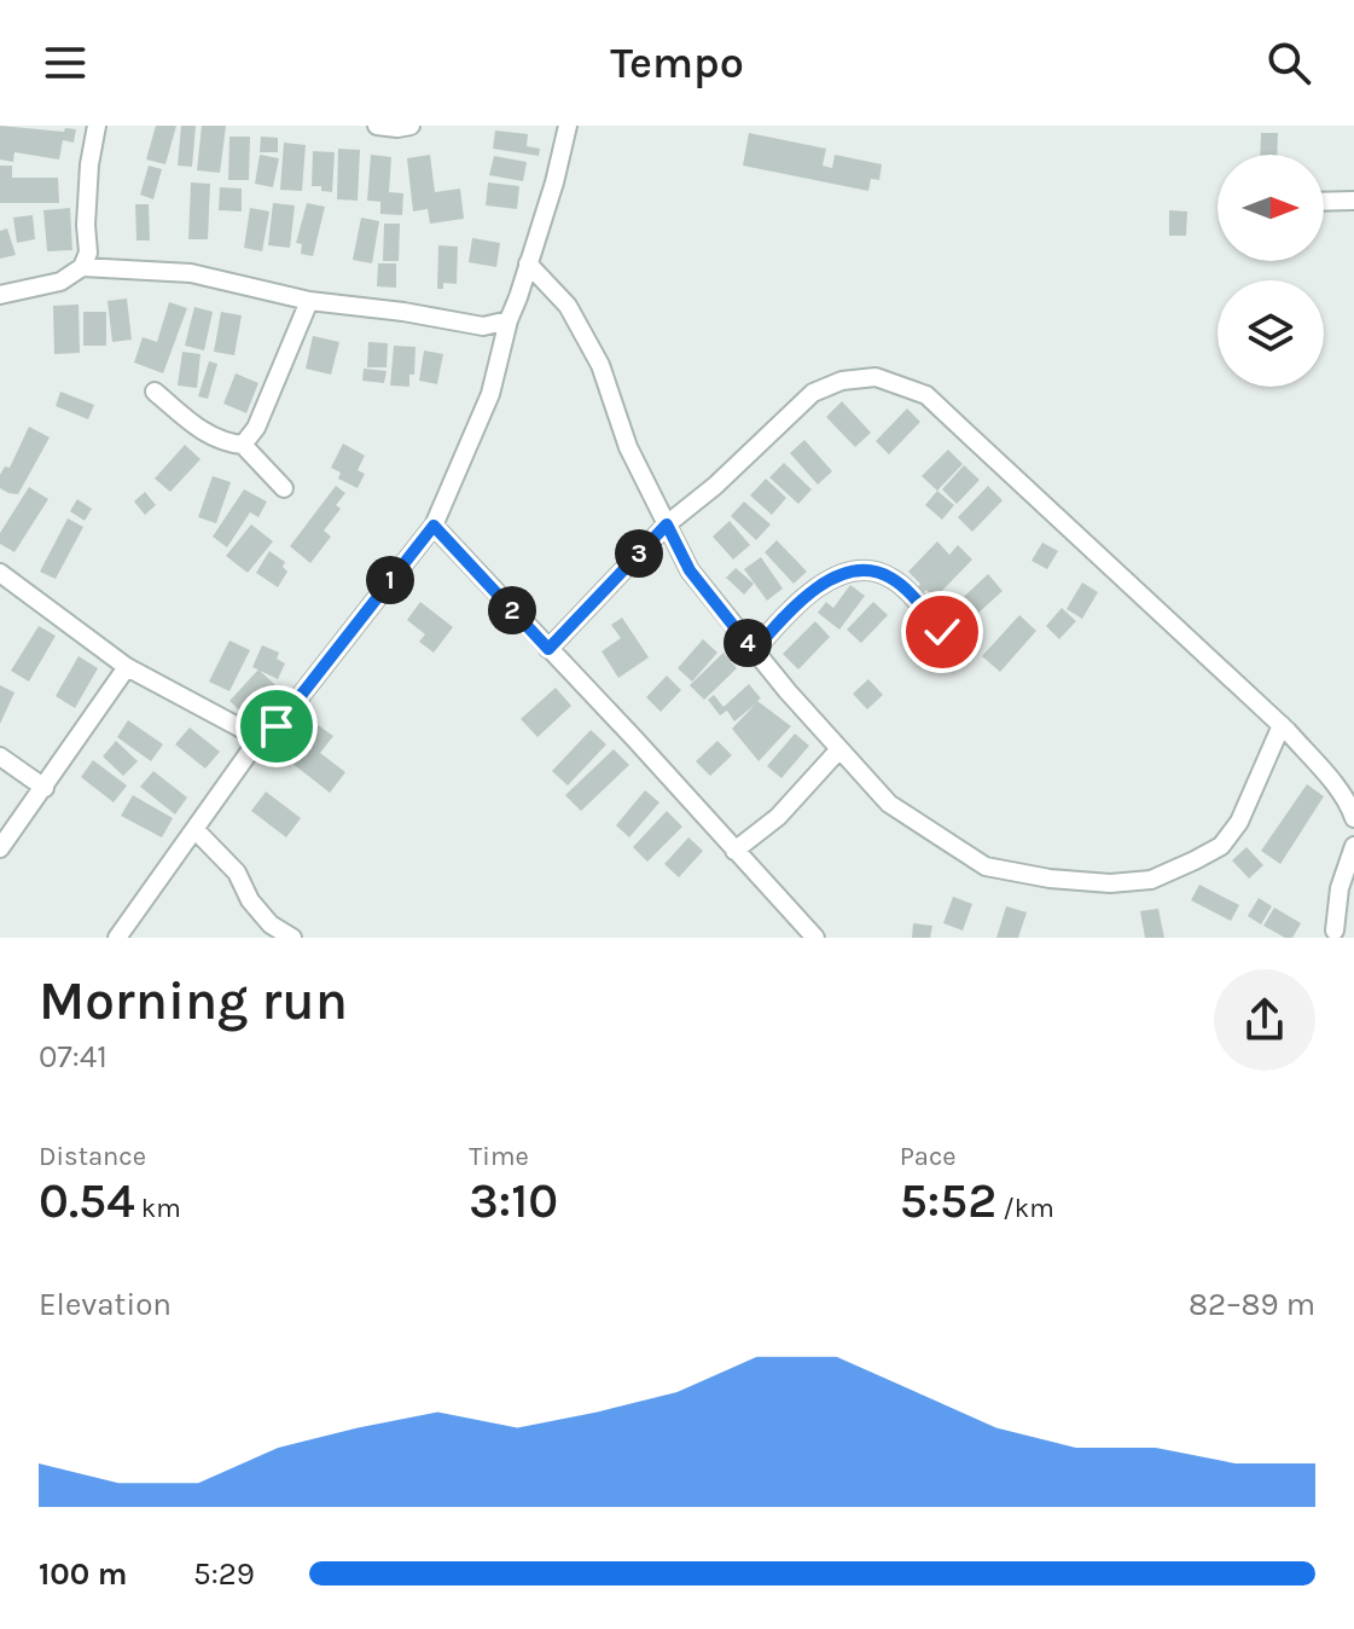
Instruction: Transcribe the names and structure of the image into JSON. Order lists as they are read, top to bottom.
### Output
{
  "north": "right",
  "page": {
    "header": "Tempo",
    "pins": [
      "3",
      "1",
      "2",
      "4"
    ],
    "heading": ["Morning run", "07:41"],
    "stats": [
      ["Distance", "0.54 km"],
      ["Time", "3:10"],
      ["Pace", "5:52 /km"]
    ],
    "chart": ["Elevation", "82–89 m"],
    "list": [
      {
        "name": "100 m",
        "note": "5:29"
      }
    ]
  }
}
